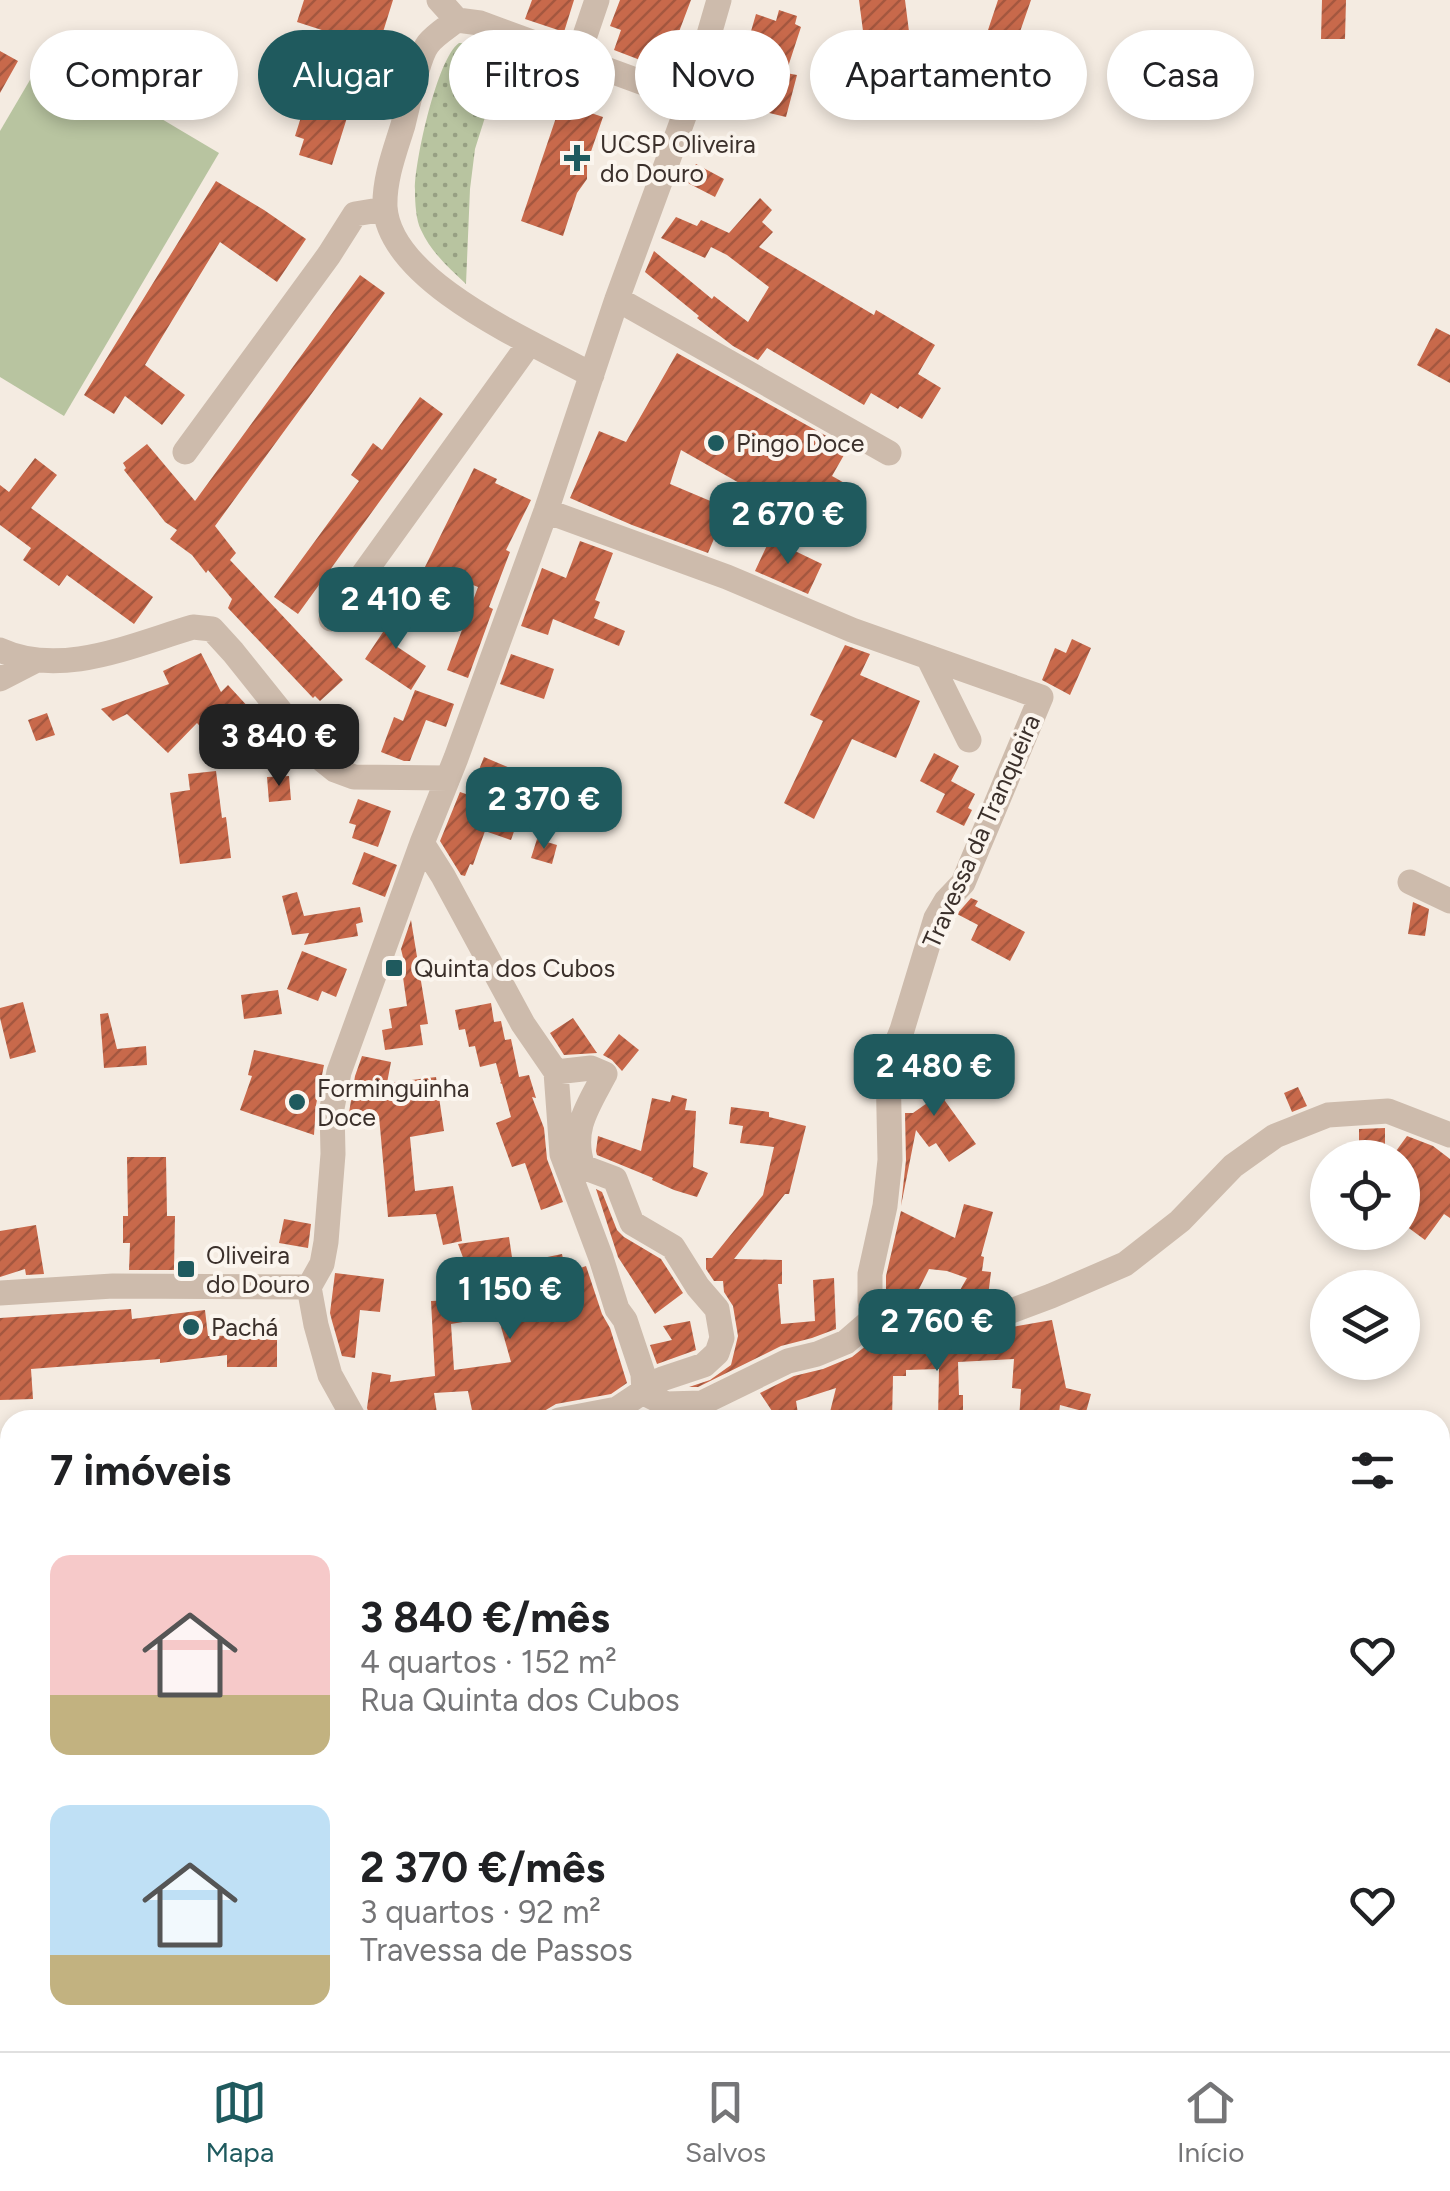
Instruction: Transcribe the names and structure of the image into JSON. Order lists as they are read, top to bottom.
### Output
{
  "streets": {
    "street": ["Travessa da Tranqueira"]
  },
  "places": {
    "health": ["UCSP Oliveira do Douro"],
    "other": ["Pingo Doce", "Forminguinha Doce", "Pachá"],
    "transit": ["Quinta dos Cubos", "Oliveira do Douro"]
  },
  "page": {
    "chip": [
      "Comprar",
      "Alugar",
      "Filtros",
      "Novo",
      "Apartamento",
      "Casa"
    ],
    "price": [
      "2 670 €",
      "2 410 €",
      "3 840 €",
      "2 370 €",
      "2 480 €",
      "1 150 €",
      "2 760 €"
    ],
    "heading": "7 imóveis",
    "list": [
      {
        "name": "3 840 €/mês",
        "note": "4 quartos · 152 m² · Rua Quinta dos Cubos"
      },
      {
        "name": "2 370 €/mês",
        "note": "3 quartos · 92 m² · Travessa de Passos"
      }
    ],
    "tabs": ["Mapa", "Salvos", "Início"]
  }
}
